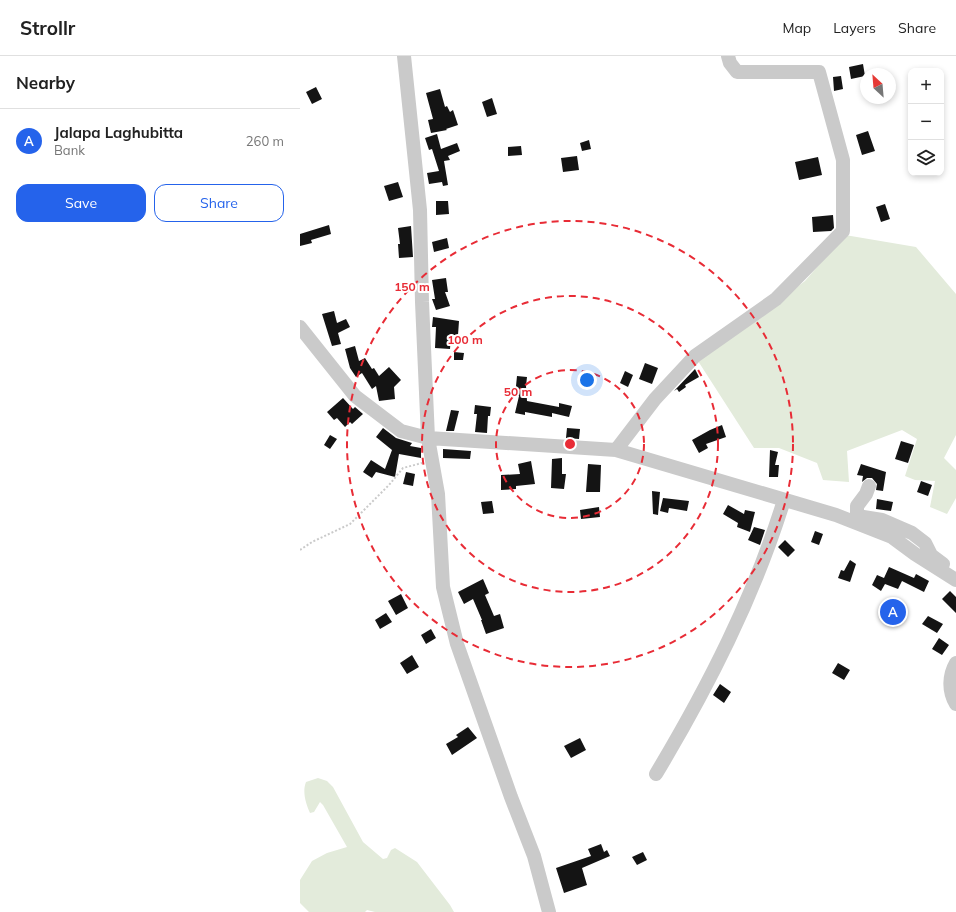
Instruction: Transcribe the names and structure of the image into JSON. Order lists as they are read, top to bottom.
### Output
{
  "north": "top left",
  "page": {
    "header": "Strollr",
    "nav": ["Map", "Layers", "Share"],
    "heading": "Nearby",
    "map_buttons": ["+", "−"],
    "list": [
      {
        "mark": "A",
        "name": "Jalapa Laghubitta",
        "note": "Bank",
        "value": "260 m"
      }
    ],
    "buttons": ["Save", "Share"],
    "pins": "A"
  },
  "rings": ["150 m", "100 m", "50 m"]
}
